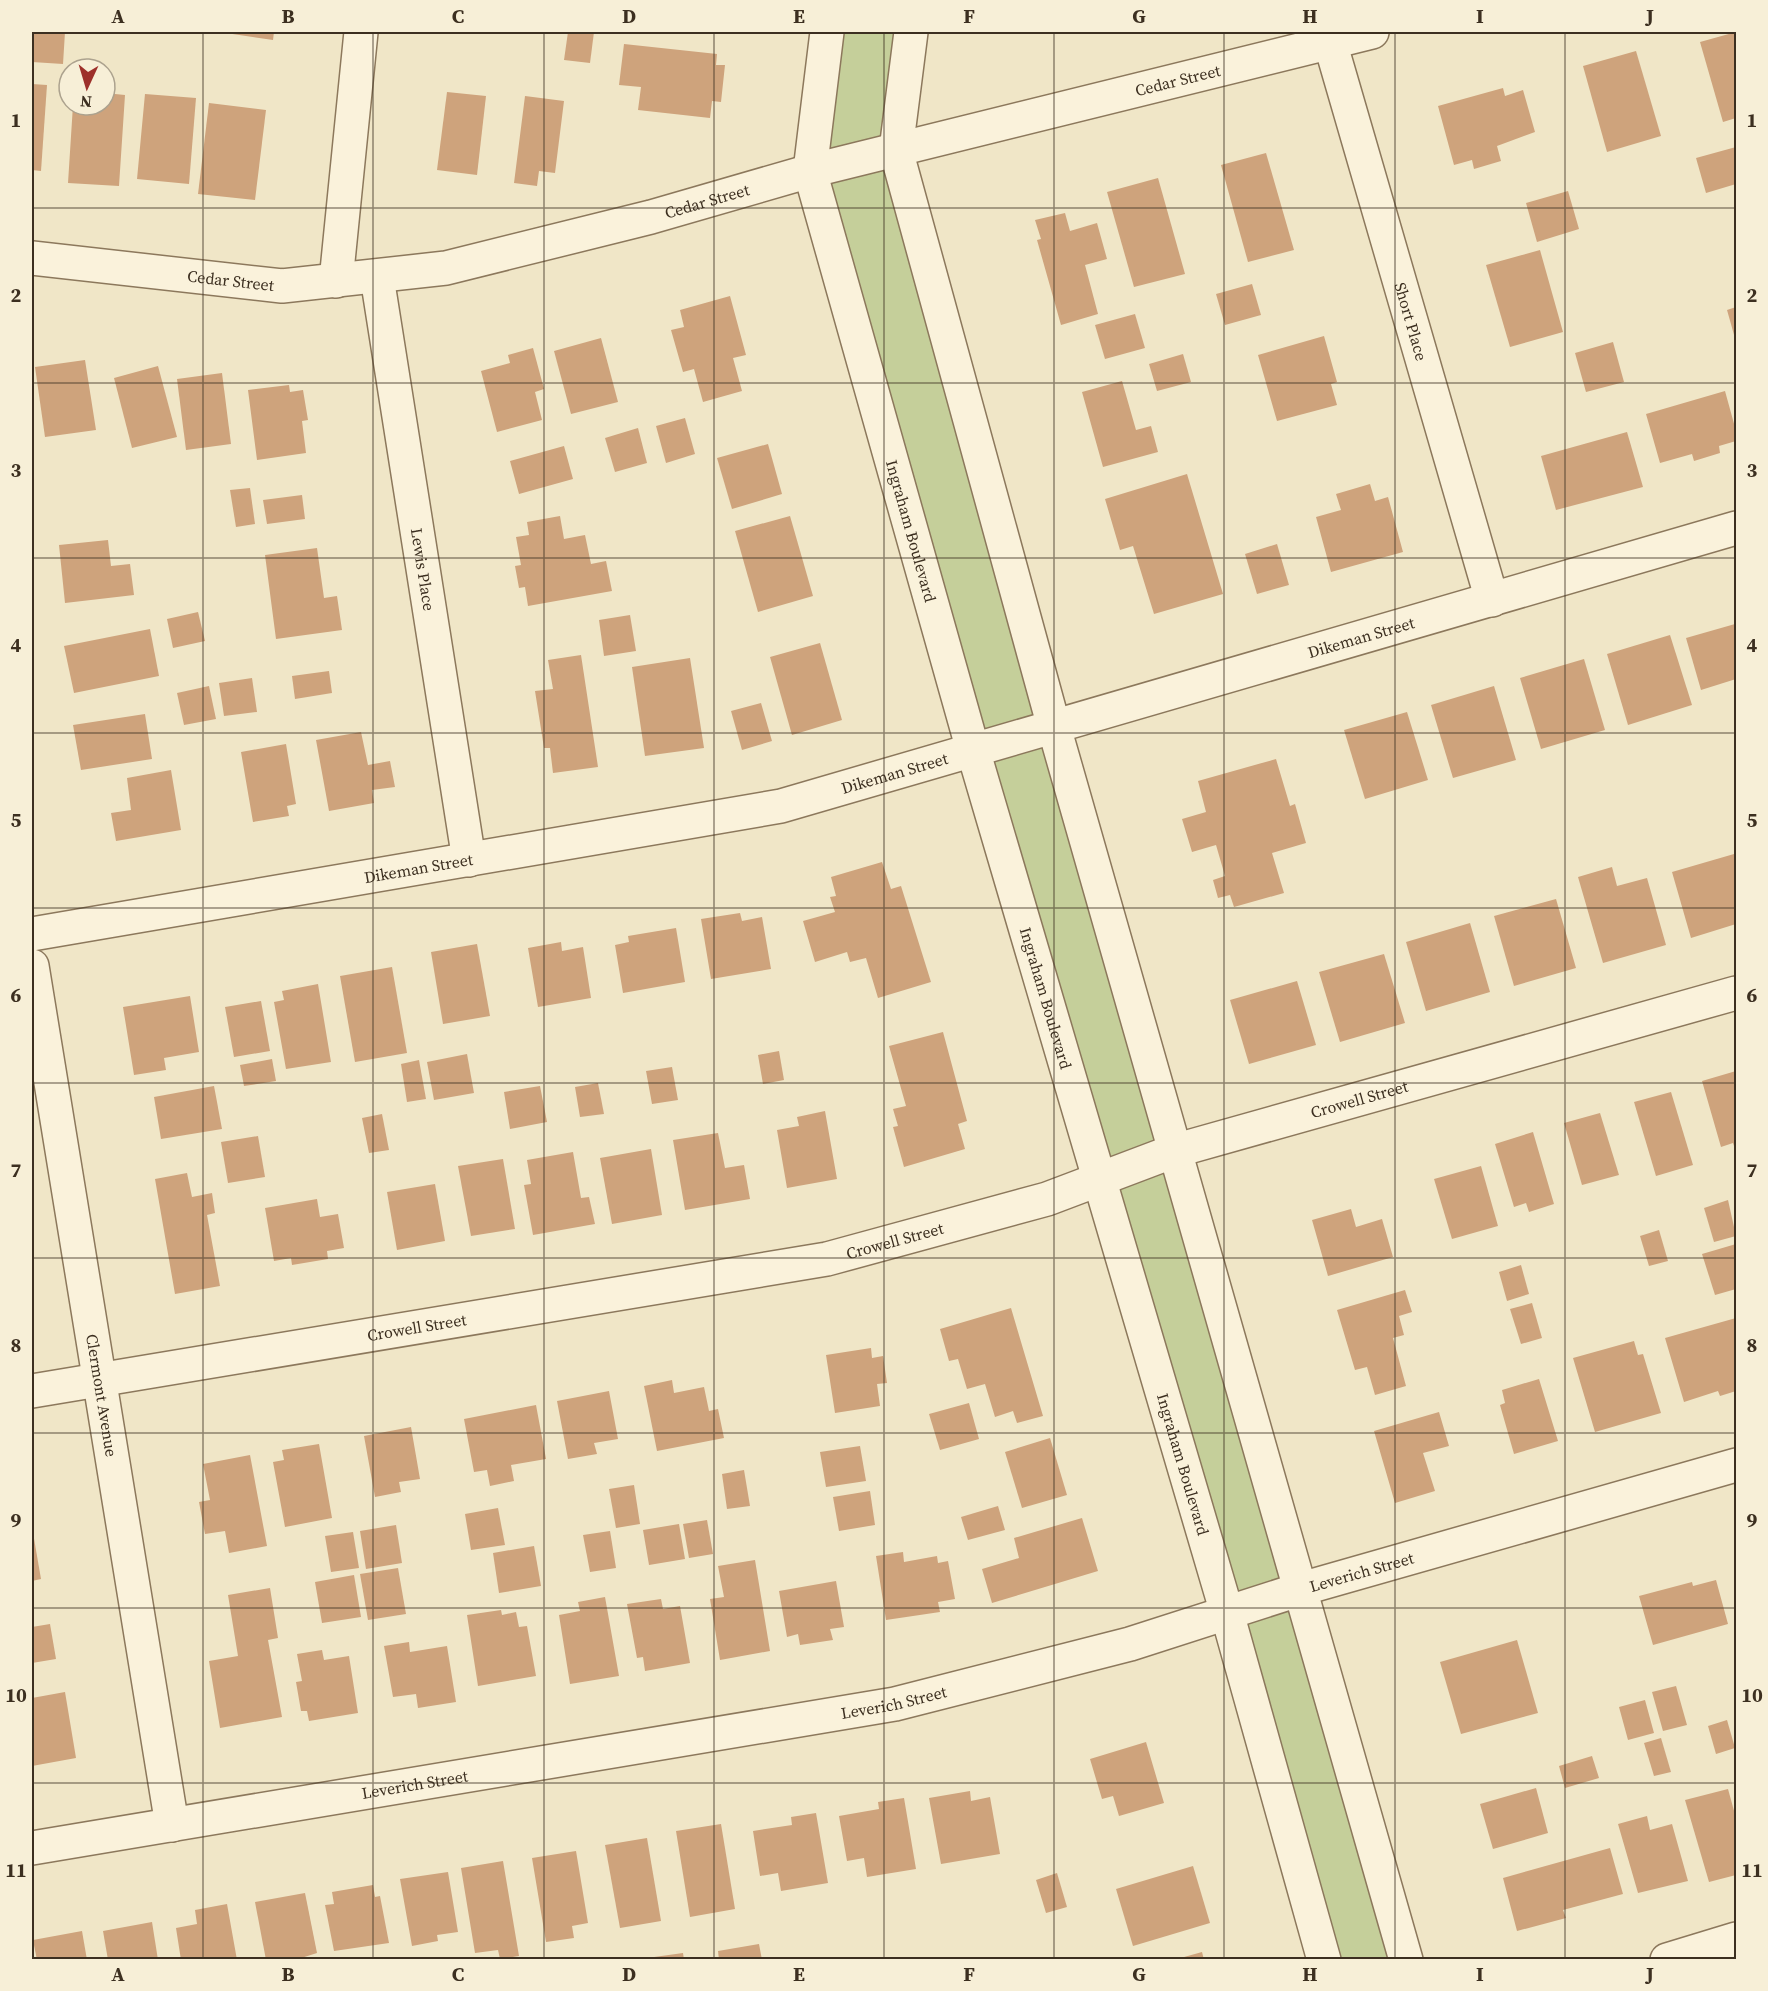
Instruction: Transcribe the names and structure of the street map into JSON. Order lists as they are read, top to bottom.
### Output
{
  "streets": {
    "street": [
      "Cedar Street",
      "Short Place",
      "Ingraham Boulevard",
      "Lewis Place",
      "Dikeman Street",
      "Crowell Street",
      "Clermont Avenue",
      "Leverich Street"
    ]
  },
  "crossings": [
    ["Cedar Street", "Short Place"],
    ["Cedar Street", "Ingraham Boulevard"],
    ["Cedar Street", "Lewis Place"],
    ["Short Place", "Dikeman Street"],
    ["Ingraham Boulevard", "Dikeman Street"],
    ["Ingraham Boulevard", "Crowell Street"],
    ["Ingraham Boulevard", "Leverich Street"],
    ["Lewis Place", "Dikeman Street"],
    ["Crowell Street", "Clermont Avenue"],
    ["Clermont Avenue", "Leverich Street"]
  ],
  "north": "bottom",
  "grid": {
    "columns": [
      "A",
      "B",
      "C",
      "D",
      "E",
      "F",
      "G",
      "H",
      "I",
      "J"
    ],
    "rows": [
      "1",
      "2",
      "3",
      "4",
      "5",
      "6",
      "7",
      "8",
      "9",
      "10",
      "11"
    ]
  }
}
